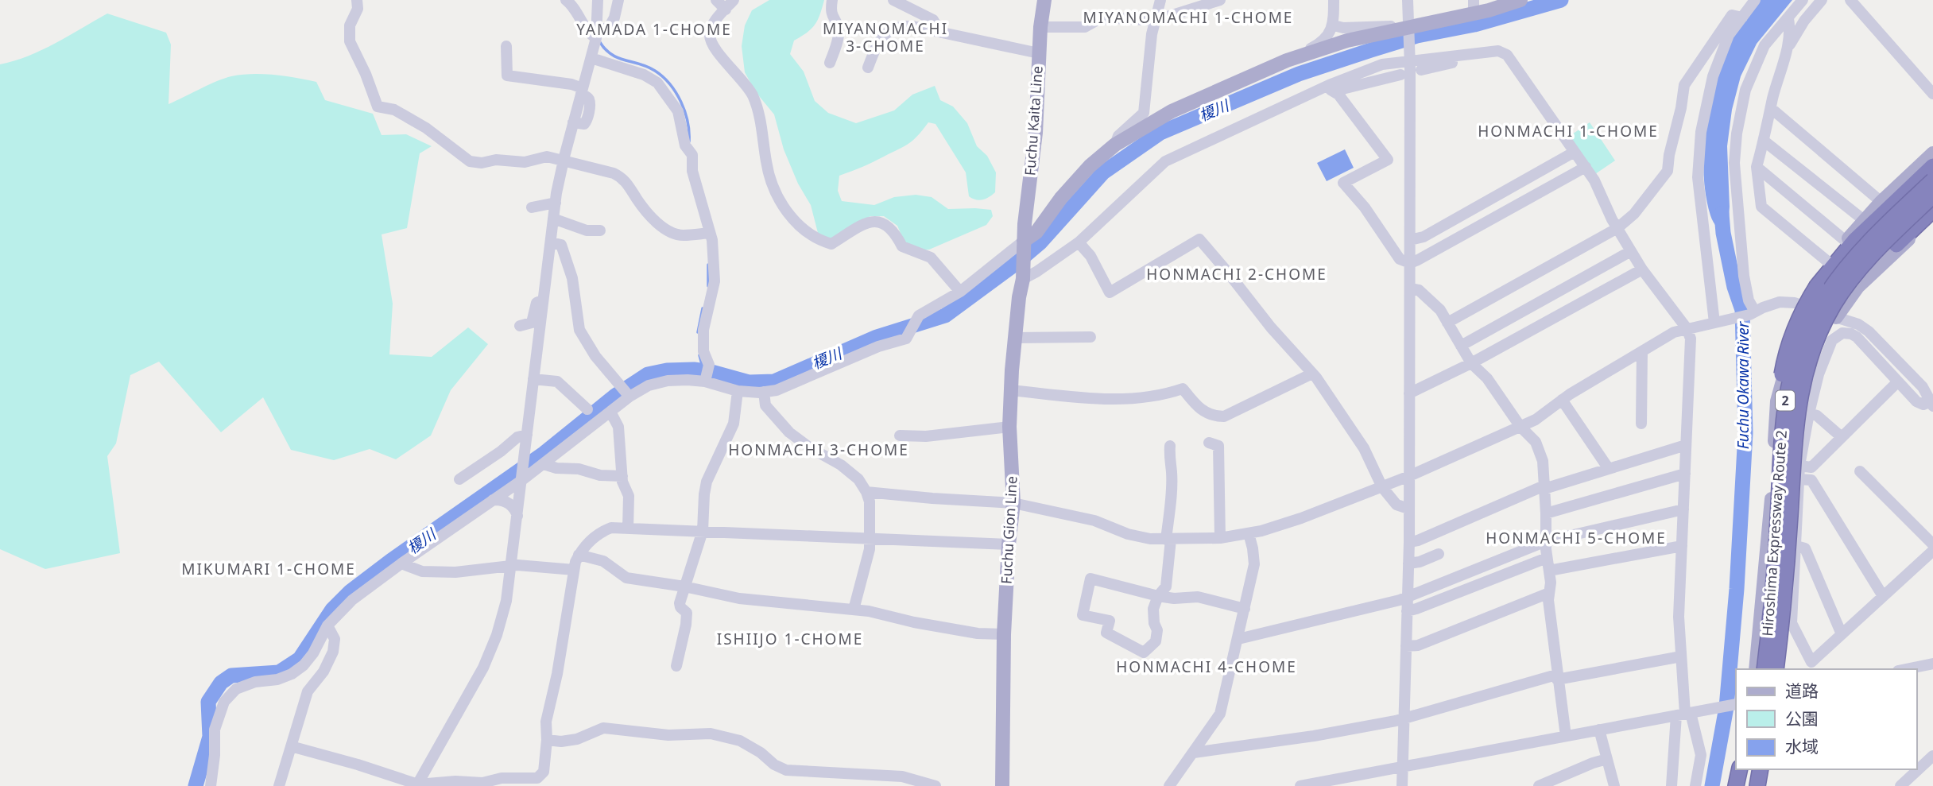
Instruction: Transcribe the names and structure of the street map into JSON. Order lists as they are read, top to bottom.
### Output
{
  "streets": {
    "highway": ["2", "Hiroshima Expressway Route 2"],
    "main road": ["Fuchu Kaita Line", "Fuchu Gion Line"]
  },
  "crossings": [
    ["Fuchu Kaita Line", "Fuchu Gion Line"]
  ],
  "districts": [
    "MIYANOMACHI 1-CHOME",
    "MIYANOMACHI 3-CHOME",
    "YAMADA 1-CHOME",
    "HONMACHI 1-CHOME",
    "HONMACHI 2-CHOME",
    "HONMACHI 3-CHOME",
    "HONMACHI 5-CHOME",
    "MIKUMARI 1-CHOME",
    "ISHIIJO 1-CHOME",
    "HONMACHI 4-CHOME"
  ],
  "water": ["榎川", "Fuchu Okawa River"],
  "legend": ["道路", "公園", "水域"]
}
